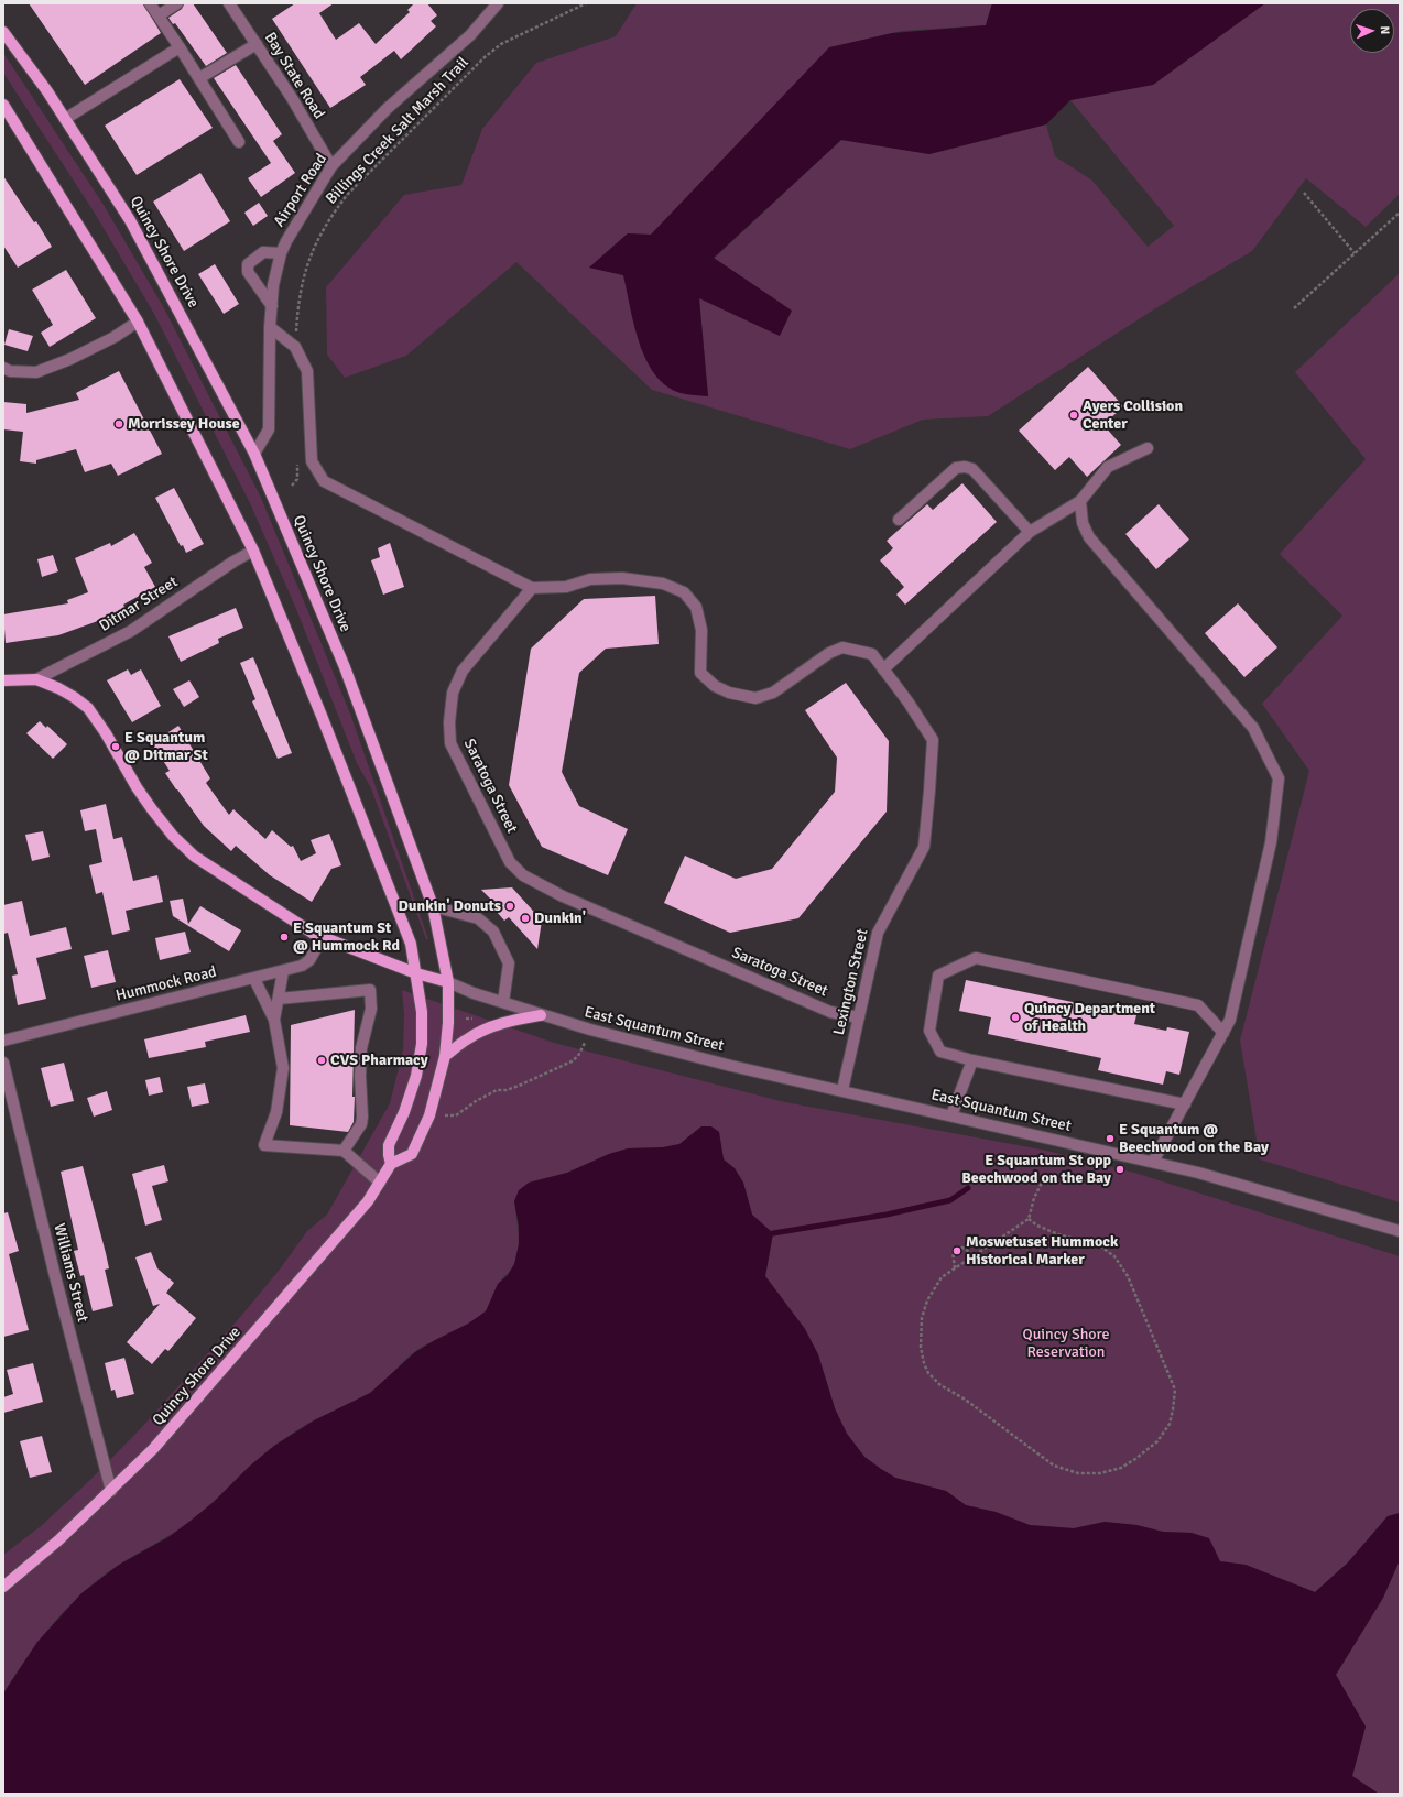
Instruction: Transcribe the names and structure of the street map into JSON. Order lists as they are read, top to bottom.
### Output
{
  "streets": {
    "main road": ["Quincy Shore Drive", "East Squantum Street"],
    "street": [
      "Bay State Road",
      "Airport Road",
      "Ditmar Street",
      "Saratoga Street",
      "Lexington Street",
      "Hummock Road",
      "Williams Street"
    ],
    "path": ["Billings Creek Salt Marsh Trail"]
  },
  "crossings": [
    ["Bay State Road", "Airport Road"],
    ["Airport Road", "Quincy Shore Drive"],
    ["Quincy Shore Drive", "East Squantum Street"],
    ["Quincy Shore Drive", "Williams Street"],
    ["Ditmar Street", "East Squantum Street"],
    ["Saratoga Street", "Lexington Street"],
    ["Lexington Street", "East Squantum Street"],
    ["Hummock Road", "East Squantum Street"]
  ],
  "parks": ["Quincy Shore Reservation"],
  "places": [
    "Ayers Collision Center",
    "Morrissey House",
    "E Squantum @ Ditmar St",
    "Dunkin' Donuts",
    "Dunkin'",
    "E Squantum St @ Hummock Rd",
    "Quincy Department of Health",
    "CVS Pharmacy",
    "E Squantum @ Beechwood on the Bay",
    "E Squantum St opp Beechwood on the Bay",
    "Moswetuset Hummock Historical Marker"
  ],
  "north": "right"
}
